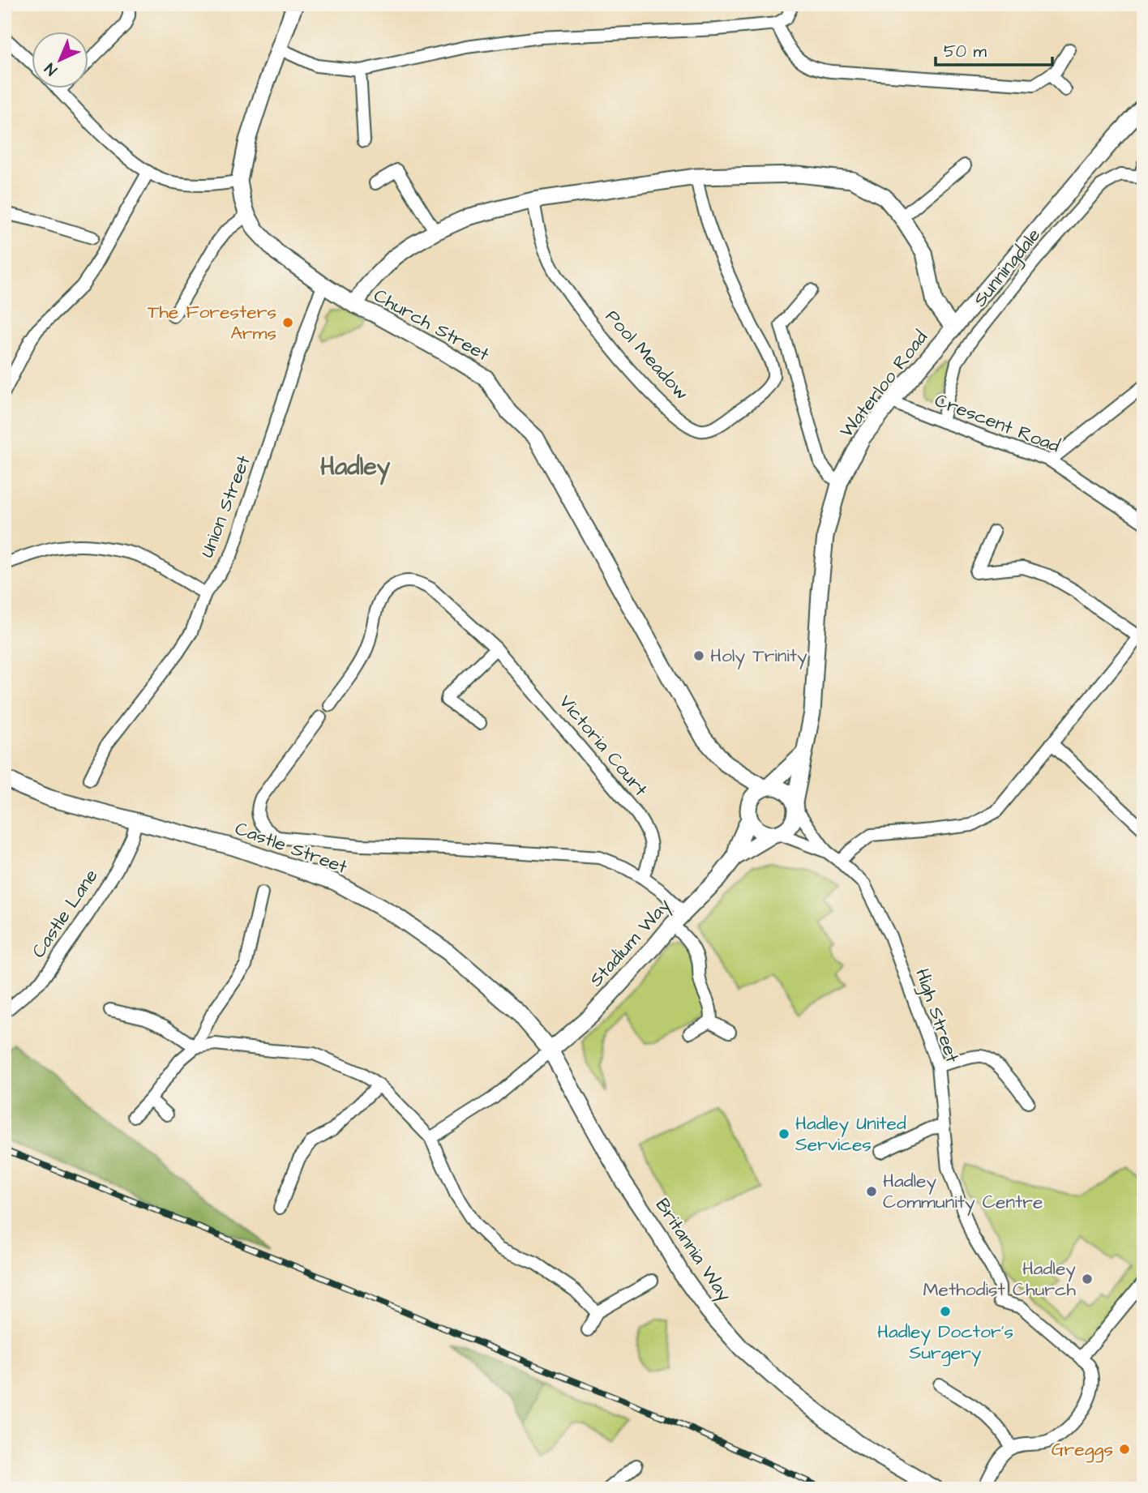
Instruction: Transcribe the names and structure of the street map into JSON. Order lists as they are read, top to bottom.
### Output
{
  "streets": {
    "street": [
      "Sunningdale",
      "Church Street",
      "Pool Meadow",
      "Waterloo Road",
      "Crescent Road",
      "Union Street",
      "Victoria Court",
      "Castle Street",
      "Castle Lane",
      "Stadium Way",
      "High Street",
      "Britannia Way"
    ]
  },
  "crossings": [
    ["Sunningdale", "Crescent Road"],
    ["Church Street", "Waterloo Road"],
    ["Church Street", "Union Street"],
    ["Church Street", "Stadium Way"],
    ["Church Street", "High Street"],
    ["Waterloo Road", "Crescent Road"],
    ["Waterloo Road", "Stadium Way"],
    ["Waterloo Road", "High Street"],
    ["Victoria Court", "Castle Street"],
    ["Castle Street", "Castle Lane"],
    ["Castle Street", "Stadium Way"],
    ["Castle Street", "Britannia Way"],
    ["Stadium Way", "High Street"],
    ["Stadium Way", "Britannia Way"]
  ],
  "districts": ["Hadley"],
  "places": [
    "The Foresters Arms",
    "Holy Trinity",
    "Hadley United Services",
    "Hadley Community Centre",
    "Hadley Methodist Church",
    "Hadley Doctor's Surgery",
    "Greggs"
  ],
  "scale_bar": "50 m",
  "north": "bottom left"
}
